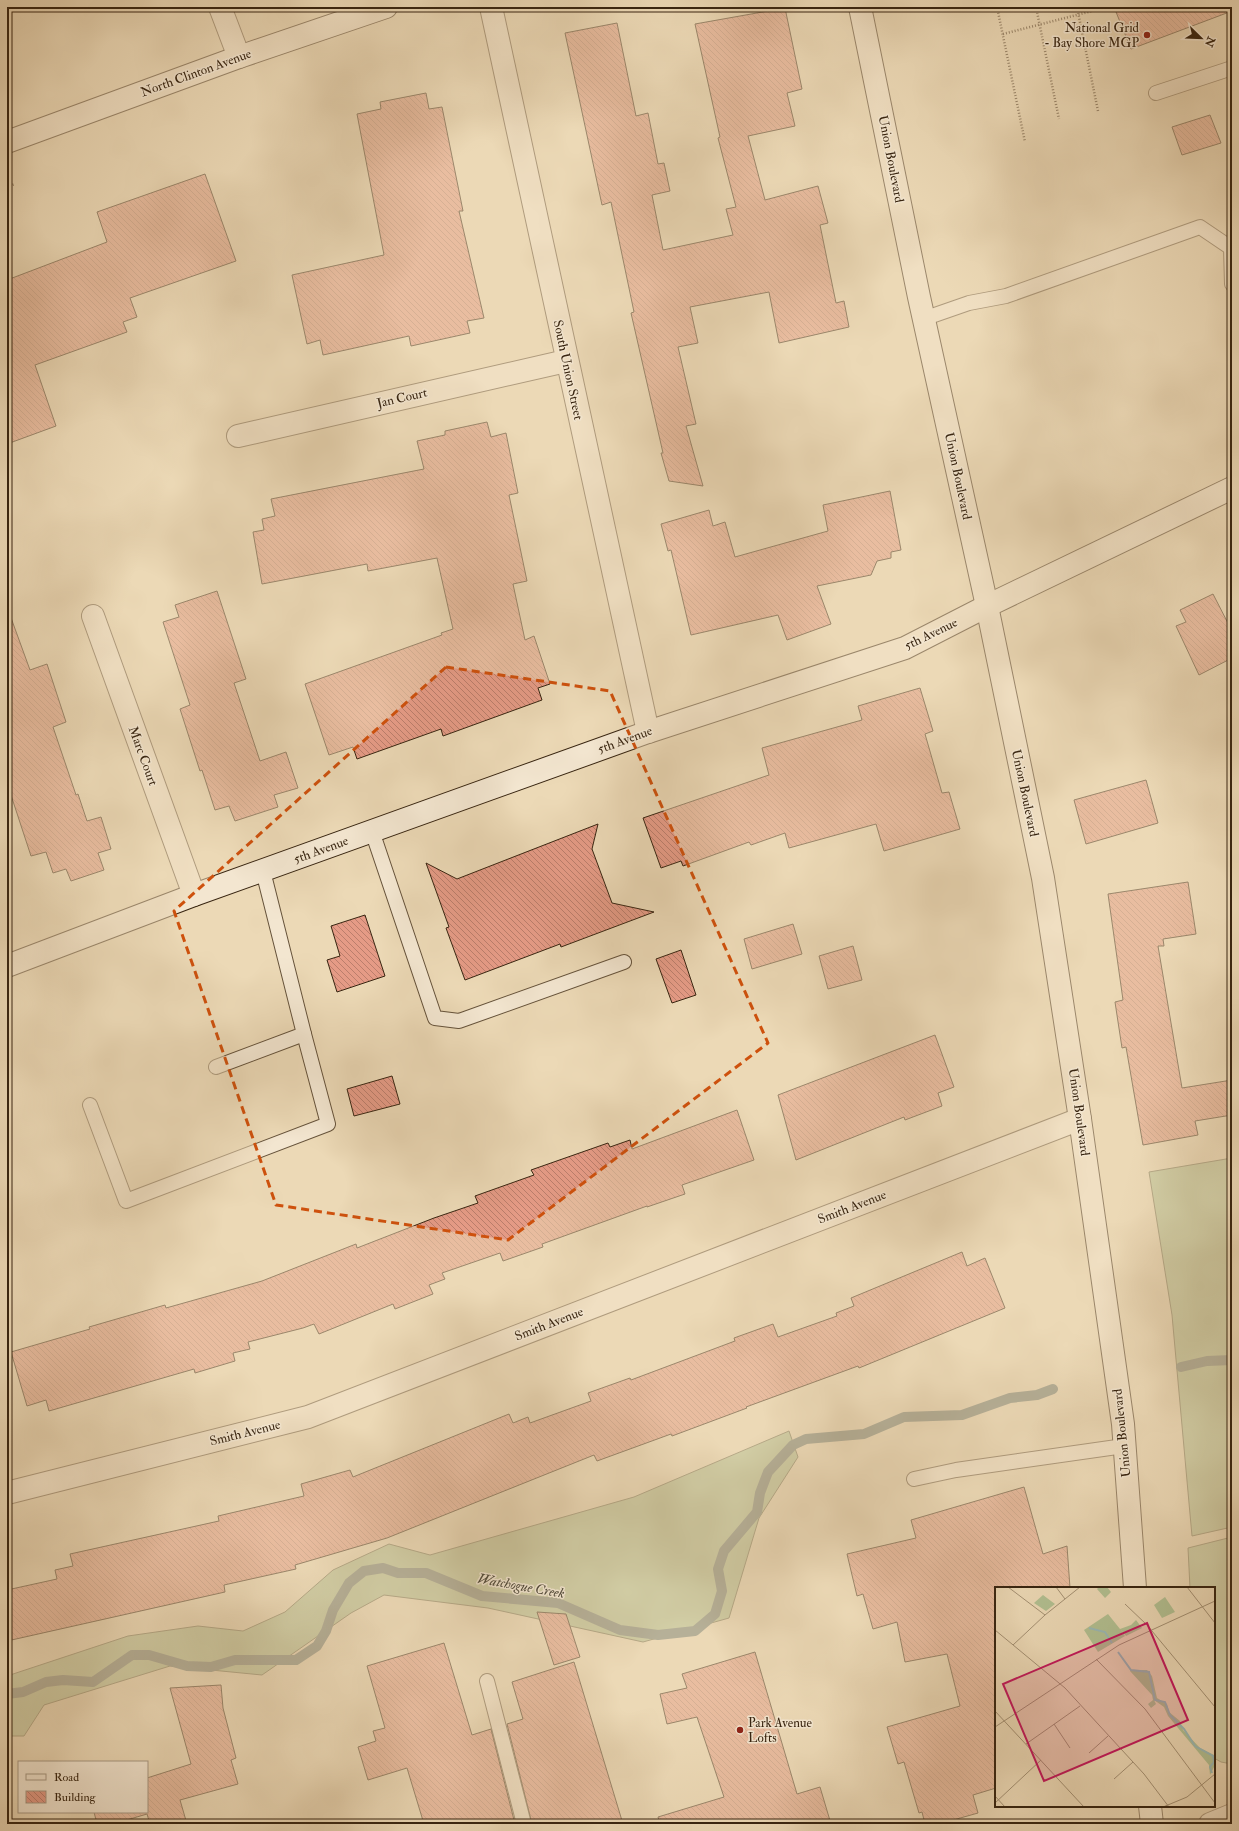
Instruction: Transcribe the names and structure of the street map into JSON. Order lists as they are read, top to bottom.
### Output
{
  "streets": {
    "main road": [
      "North Clinton Avenue",
      "Union Boulevard",
      "South Union Street",
      "Jan Court",
      "5th Avenue",
      "Marc Court",
      "Smith Avenue"
    ]
  },
  "crossings": [
    ["Union Boulevard", "5th Avenue"],
    ["Union Boulevard", "Smith Avenue"],
    ["South Union Street", "Jan Court"],
    ["South Union Street", "5th Avenue"],
    ["5th Avenue", "Marc Court"]
  ],
  "water": ["Watchogue Creek"],
  "places": ["National Grid - Bay Shore MGP", "Park Avenue Lofts"],
  "legend": ["Road", "Building"],
  "north": "bottom right"
}
